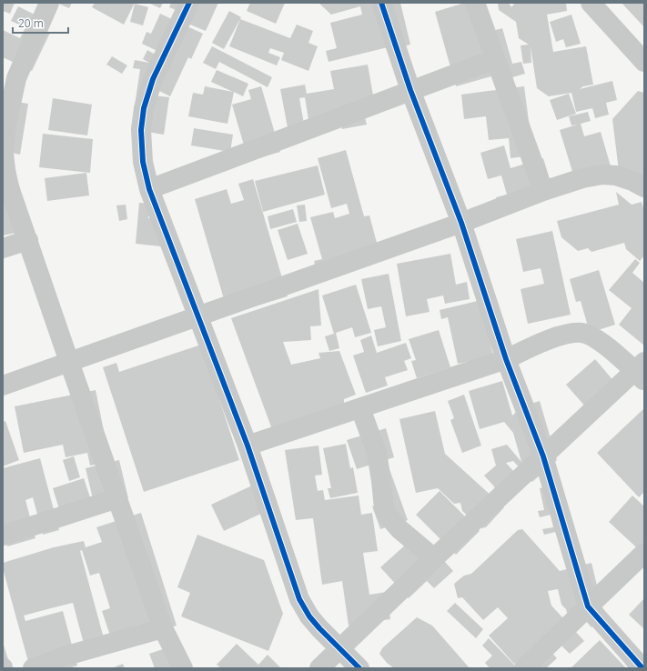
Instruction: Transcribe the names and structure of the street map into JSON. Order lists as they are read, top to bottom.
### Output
{
  "scale_bar": "20 m"
}
